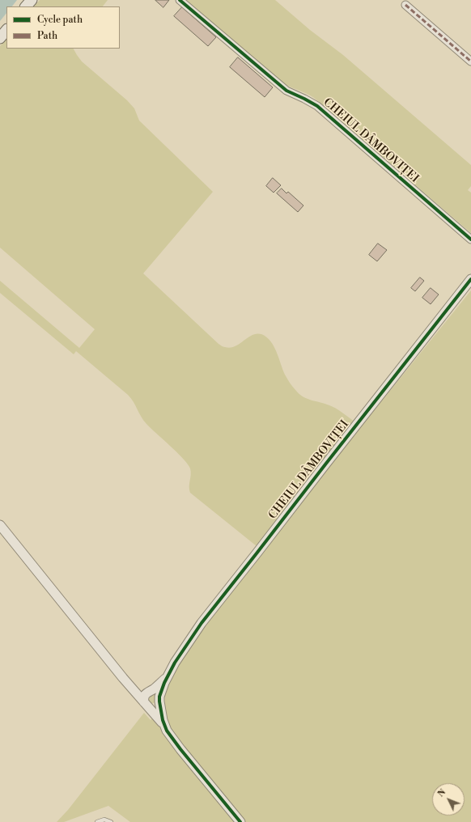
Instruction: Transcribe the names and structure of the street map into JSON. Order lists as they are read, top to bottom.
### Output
{
  "streets": {
    "street": ["CHEIUL DÂMBOVIȚEI"]
  },
  "legend": ["Cycle path", "Path"],
  "north": "top left"
}
